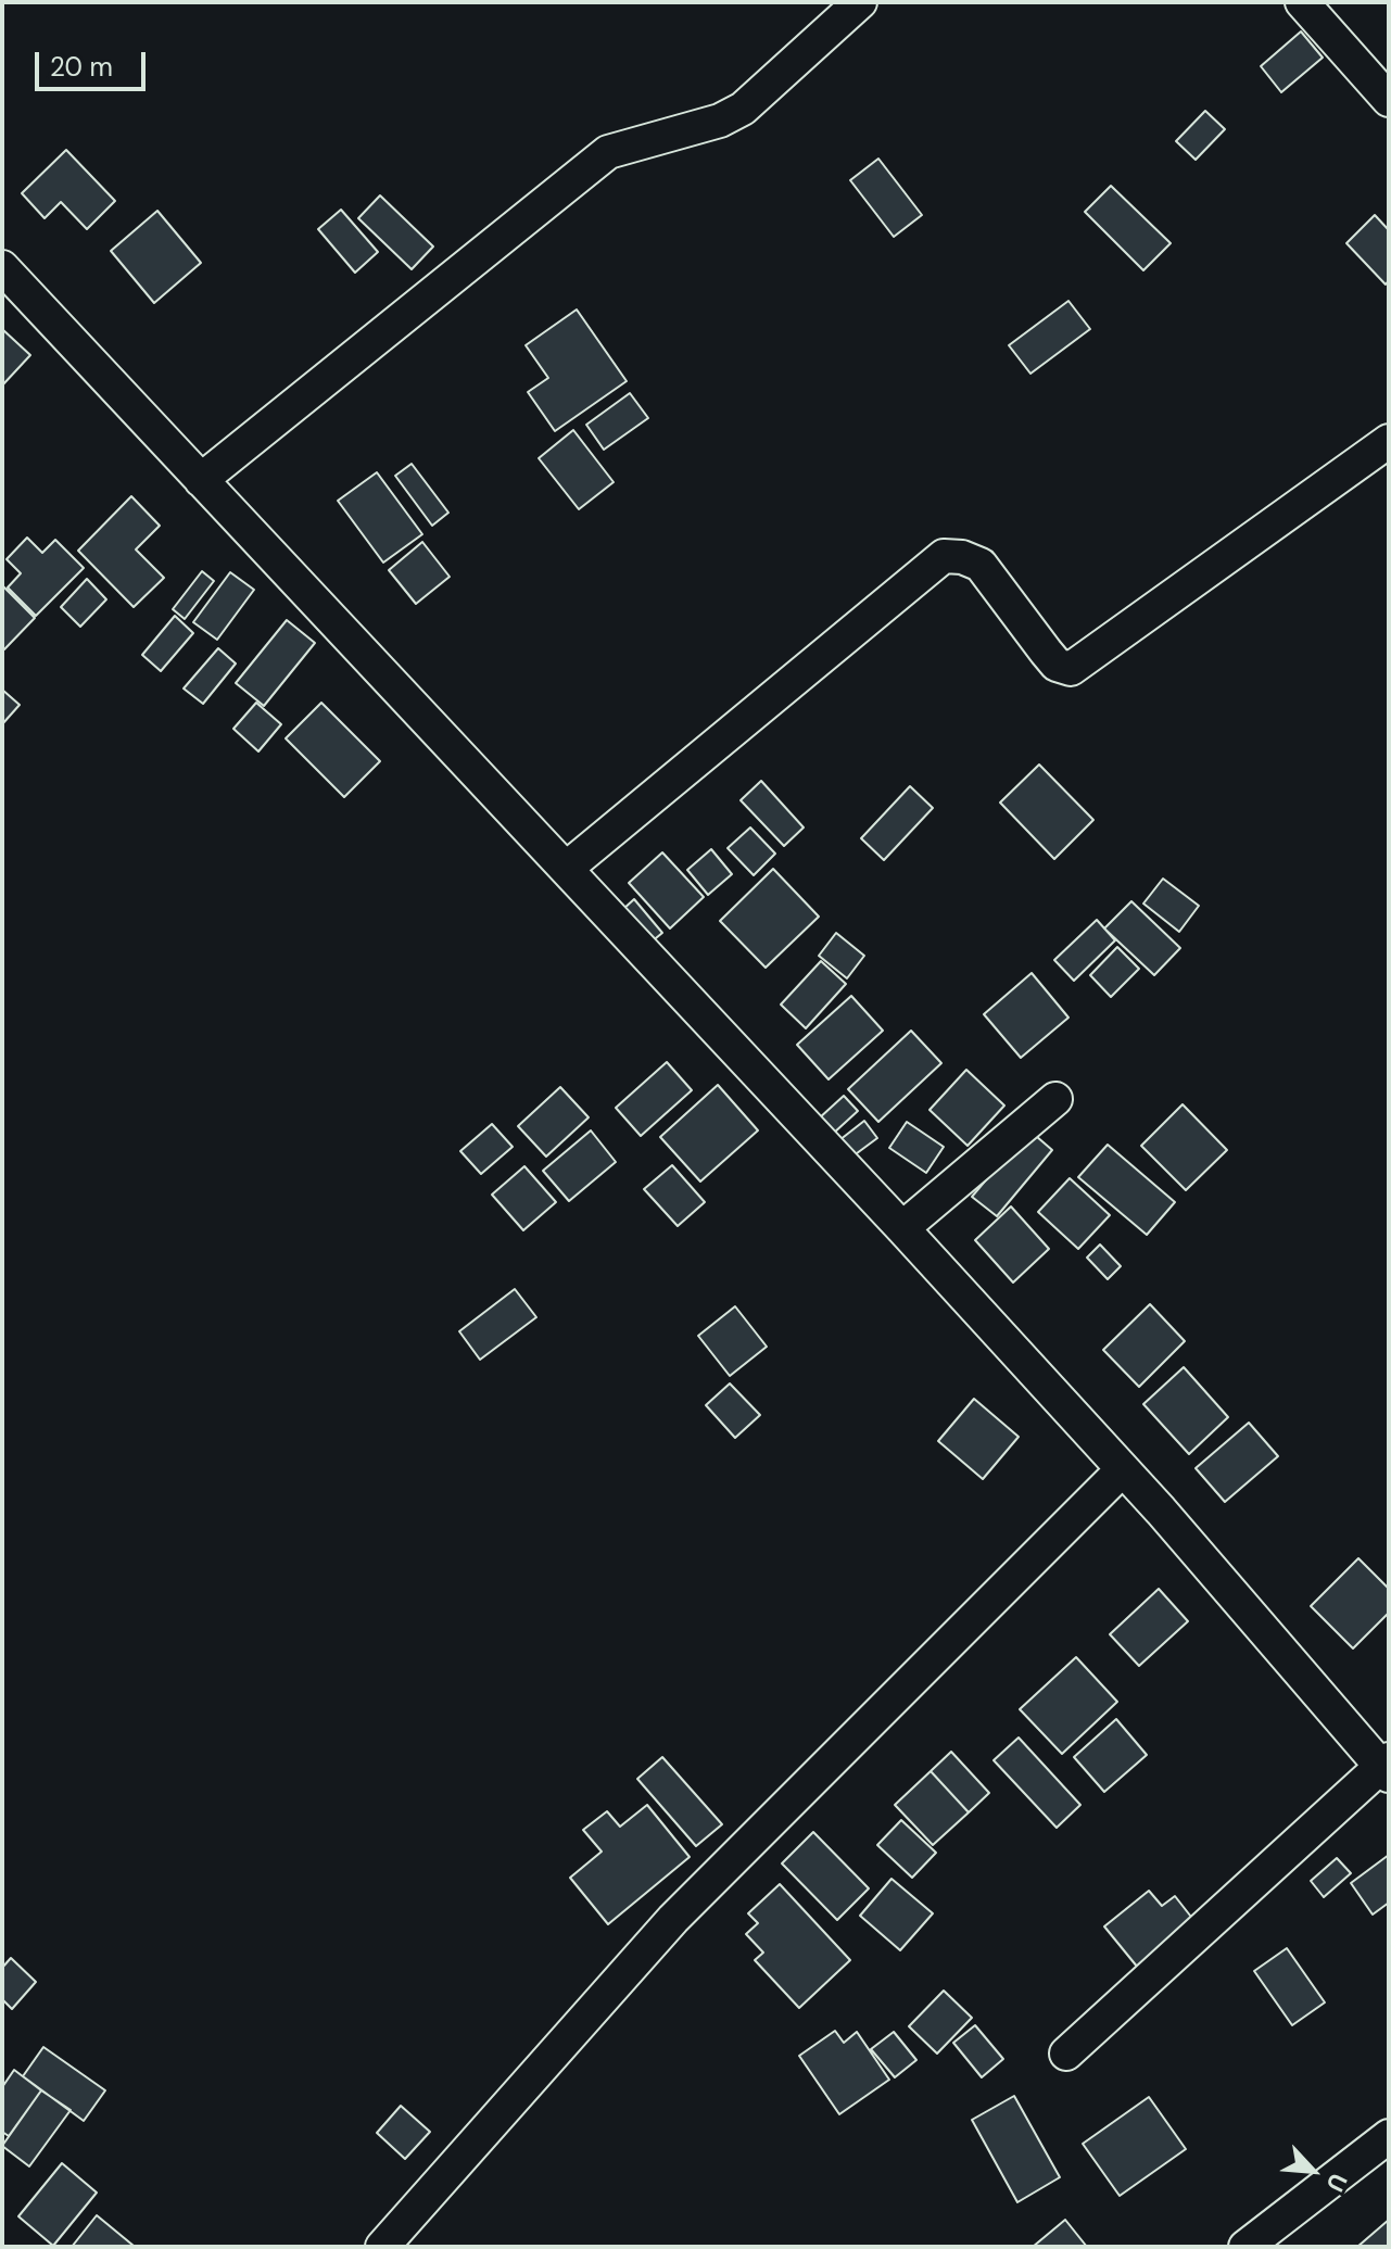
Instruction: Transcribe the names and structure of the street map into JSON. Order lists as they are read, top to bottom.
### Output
{
  "scale_bar": "20 m",
  "north": "bottom right"
}
